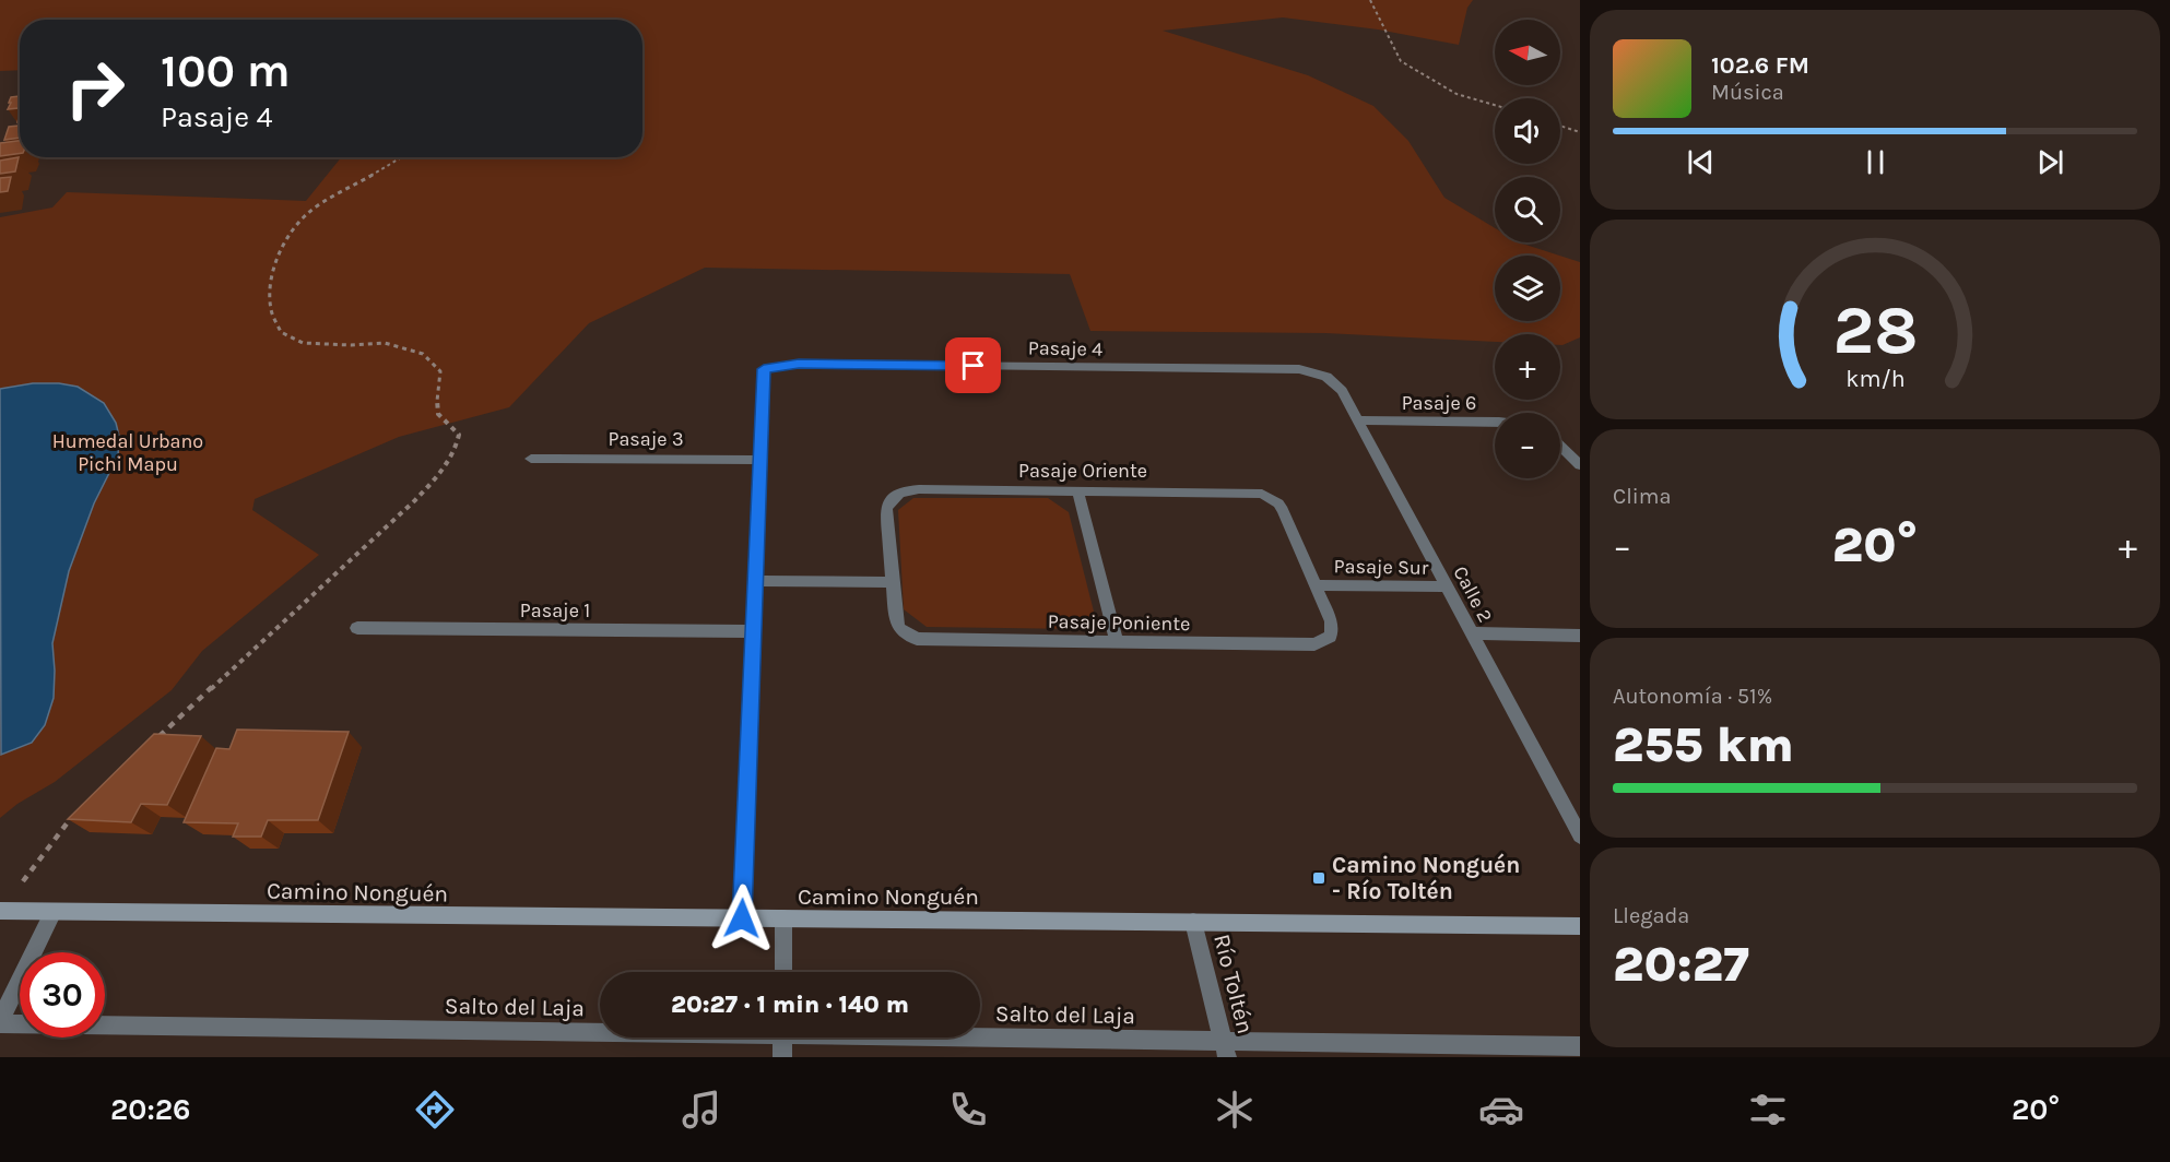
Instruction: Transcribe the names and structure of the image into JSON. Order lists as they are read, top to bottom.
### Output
{
  "streets": {
    "main road": ["Camino Nonguén"],
    "street": [
      "Pasaje 4",
      "Pasaje 6",
      "Pasaje 3",
      "Pasaje Oriente",
      "Pasaje Sur",
      "Calle 2",
      "Pasaje 1",
      "Pasaje Poniente",
      "Río Toltén",
      "Salto del Laja"
    ]
  },
  "crossings": [
    ["Pasaje 4", "Pasaje 3"],
    ["Pasaje 4", "Calle 2"],
    ["Pasaje 6", "Calle 2"],
    ["Pasaje Oriente", "Pasaje Sur"],
    ["Pasaje Oriente", "Pasaje Poniente"],
    ["Pasaje Sur", "Calle 2"],
    ["Pasaje Sur", "Pasaje Poniente"],
    ["Camino Nonguén", "Río Toltén"],
    ["Río Toltén", "Salto del Laja"]
  ],
  "parks": ["Humedal Urbano Pichi Mapu"],
  "places": {
    "transit": ["Camino Nonguén - Río Toltén"]
  },
  "north": "left",
  "page": {
    "map_buttons": ["+", "−"],
    "turn": ["100 m", "Pasaje 4"],
    "song": ["102.6 FM", "Música"],
    "tile": [
      "Clima",
      ["Autonomía · 51%", "255 km"],
      ["Llegada", "20:27"]
    ],
    "heat": ["−", "20°", "+"],
    "limit": "30",
    "trip": "20:27 · 1 min · 140 m",
    "tabs": ["20:26", "20°"],
    "gauge": ["28", "km/h"]
  }
}
